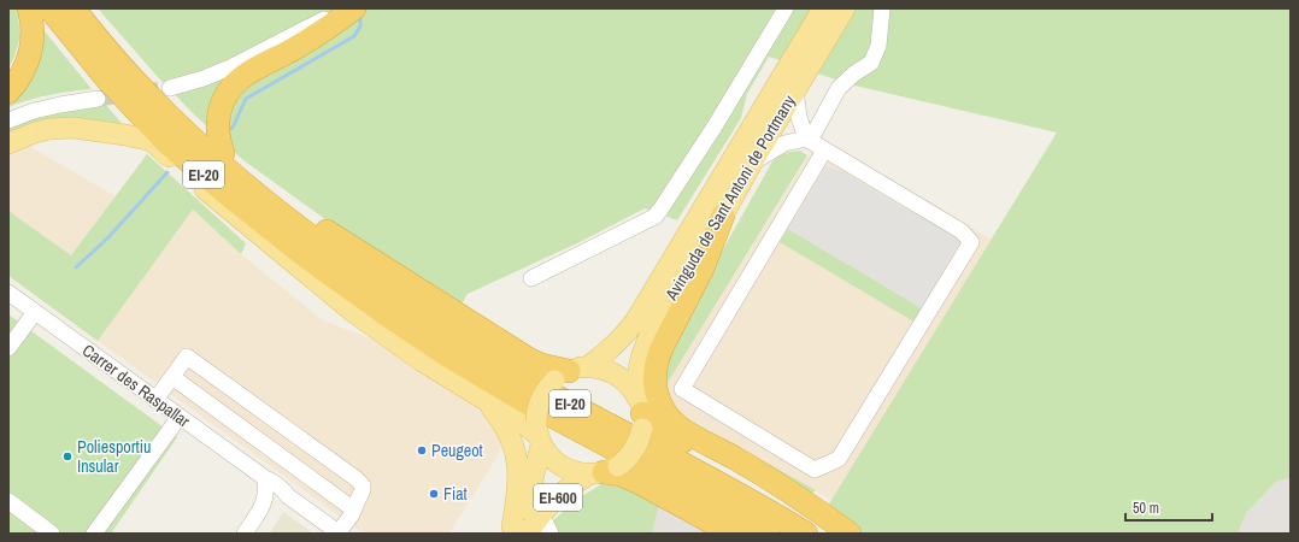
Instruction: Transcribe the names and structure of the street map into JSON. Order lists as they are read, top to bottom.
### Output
{
  "streets": {
    "highway": ["EI-20"],
    "main road": ["Avinguda de Sant Antoni de Portmany", "EI-600"],
    "street": ["Carrer des Raspallar"]
  },
  "crossings": [
    ["Avinguda de Sant Antoni de Portmany", "EI-600"]
  ],
  "places": ["Peugeot", "Poliesportiu Insular", "Fiat"],
  "scale_bar": "50 m"
}
